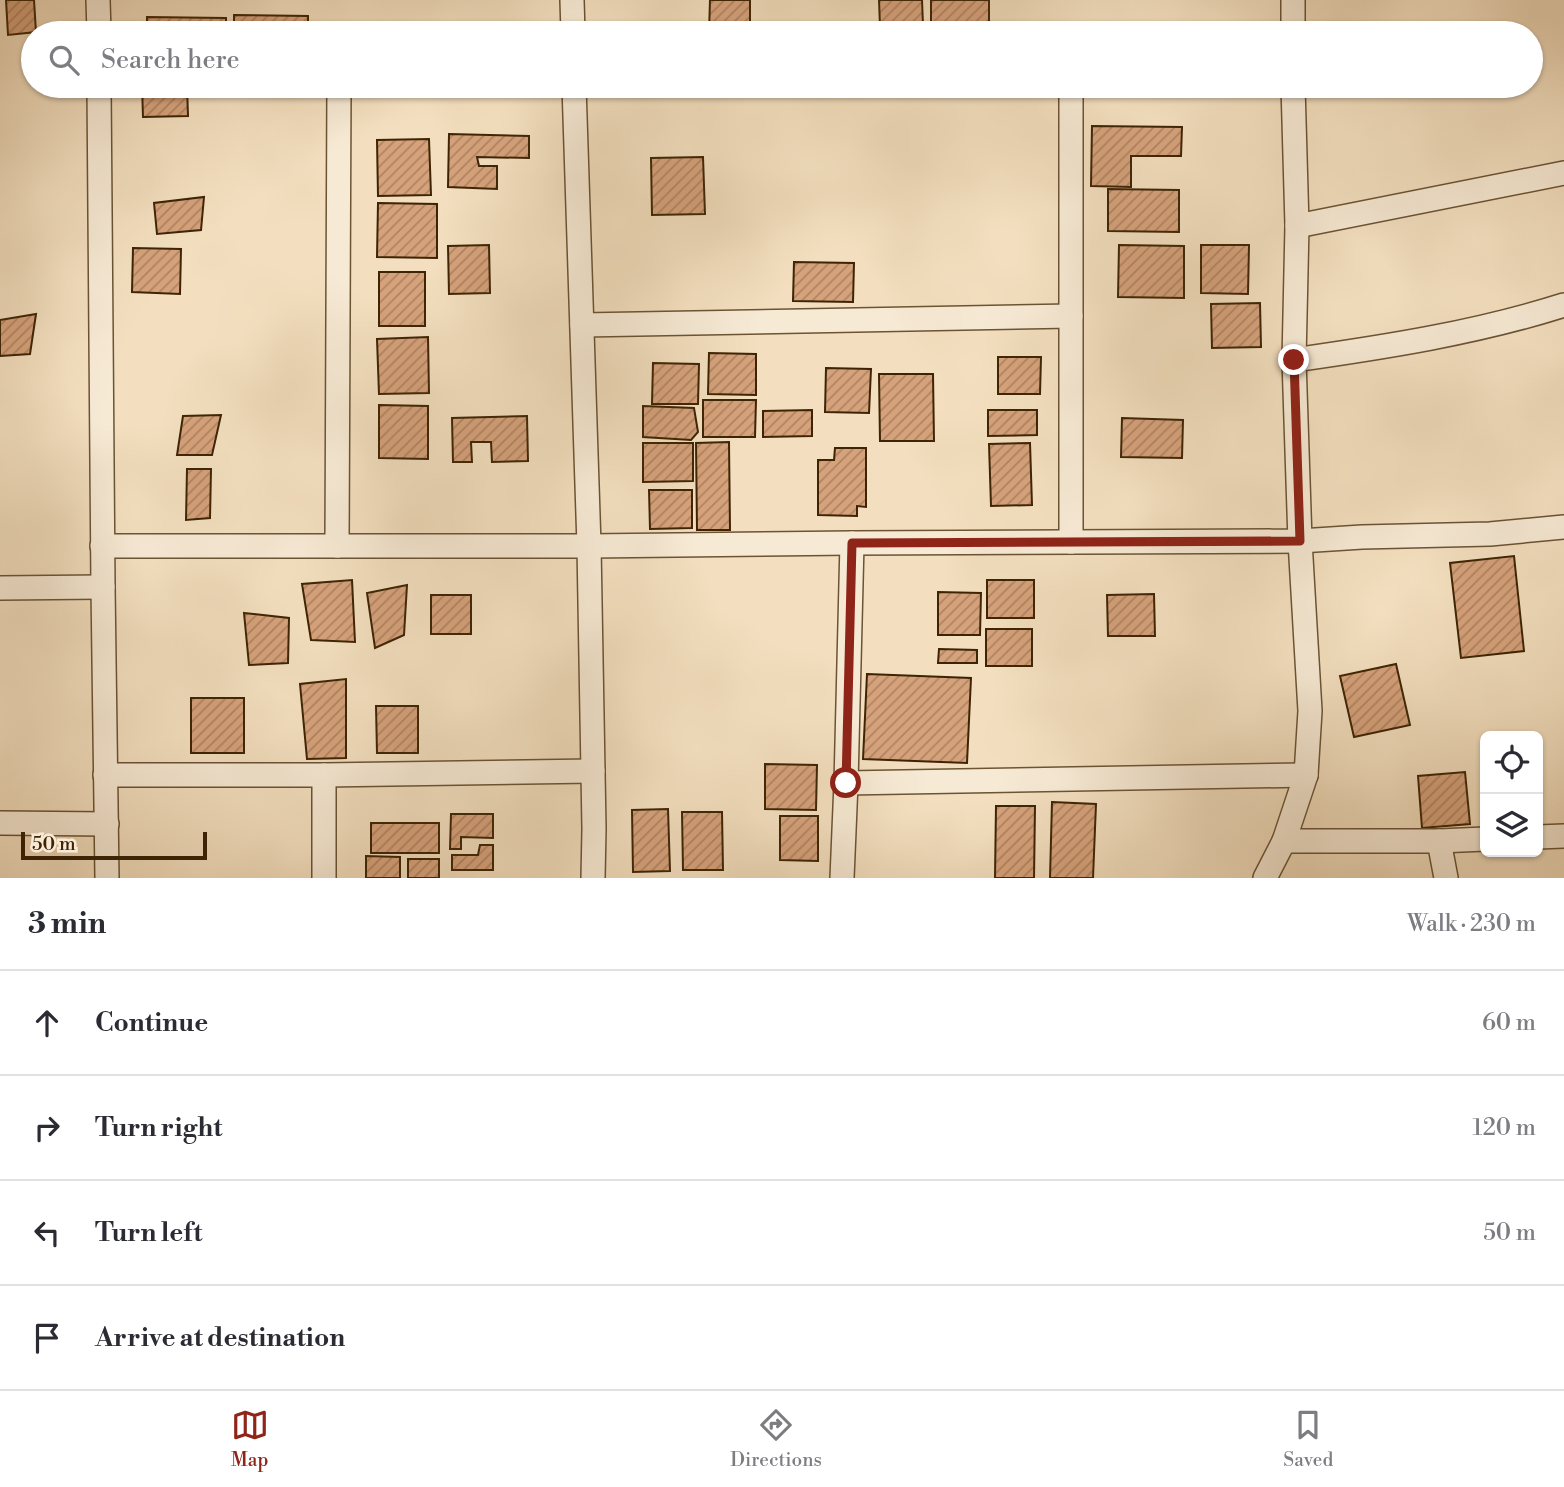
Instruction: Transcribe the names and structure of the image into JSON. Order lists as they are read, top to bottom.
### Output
{
  "scale_bar": "50 m",
  "page": {
    "search": "Search here",
    "scale": "50 m",
    "heading": ["3 min", "Walk · 230 m"],
    "list": [
      ["Continue", "60 m"],
      ["Turn right", "120 m"],
      ["Turn left", "50 m"],
      "Arrive at destination"
    ],
    "nav": ["Map", "Directions", "Saved"]
  }
}
